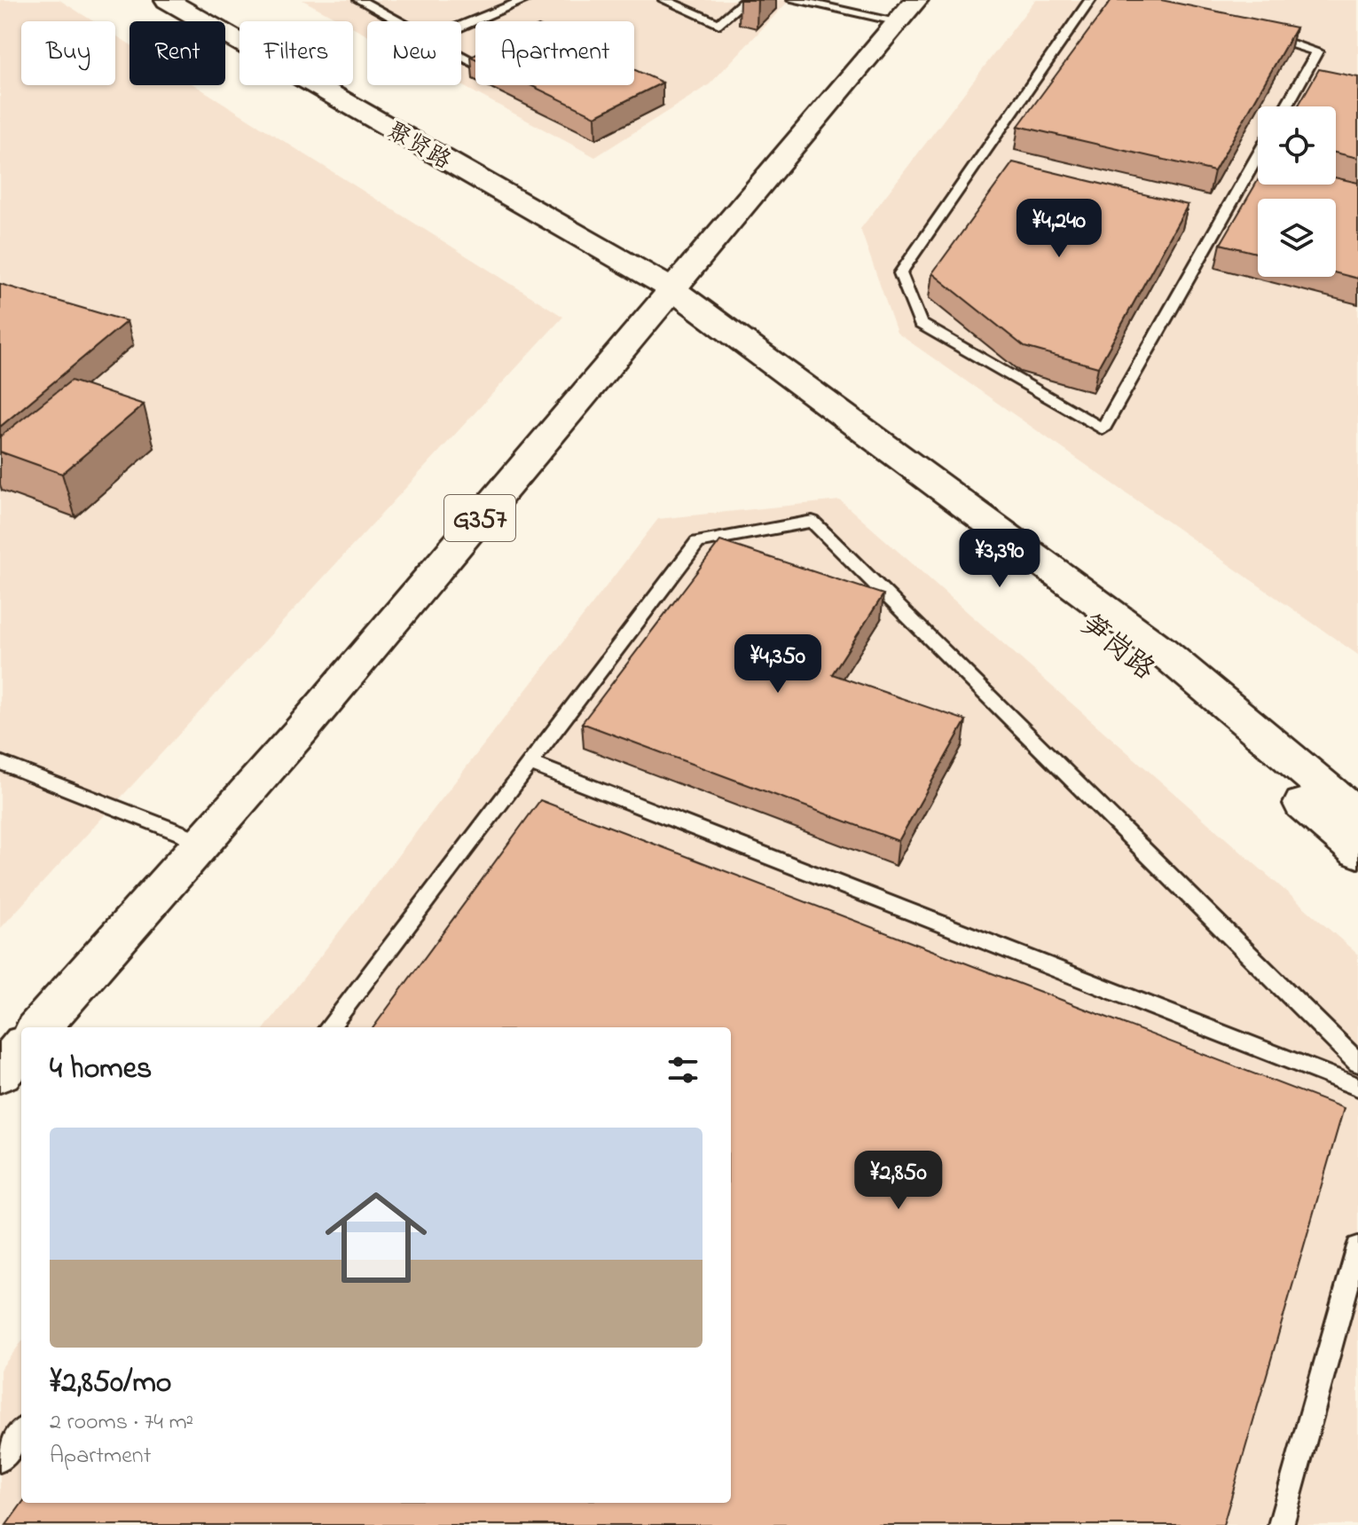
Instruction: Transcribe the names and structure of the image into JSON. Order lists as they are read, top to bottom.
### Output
{
  "streets": {
    "main road": ["聚贤路", "G357", "笋岗路"]
  },
  "crossings": [
    ["聚贤路", "G357"],
    ["聚贤路", "笋岗路"],
    ["G357", "笋岗路"]
  ],
  "page": {
    "chip": [
      "Buy",
      "Rent",
      "Filters",
      "New",
      "Apartment"
    ],
    "price": [
      "¥4,240",
      "¥3,390",
      "¥4,350",
      "¥2,850"
    ],
    "heading": "4 homes",
    "list": [
      {
        "name": "¥2,850/mo",
        "note": "2 rooms · 74 m² · Apartment"
      }
    ]
  }
}
